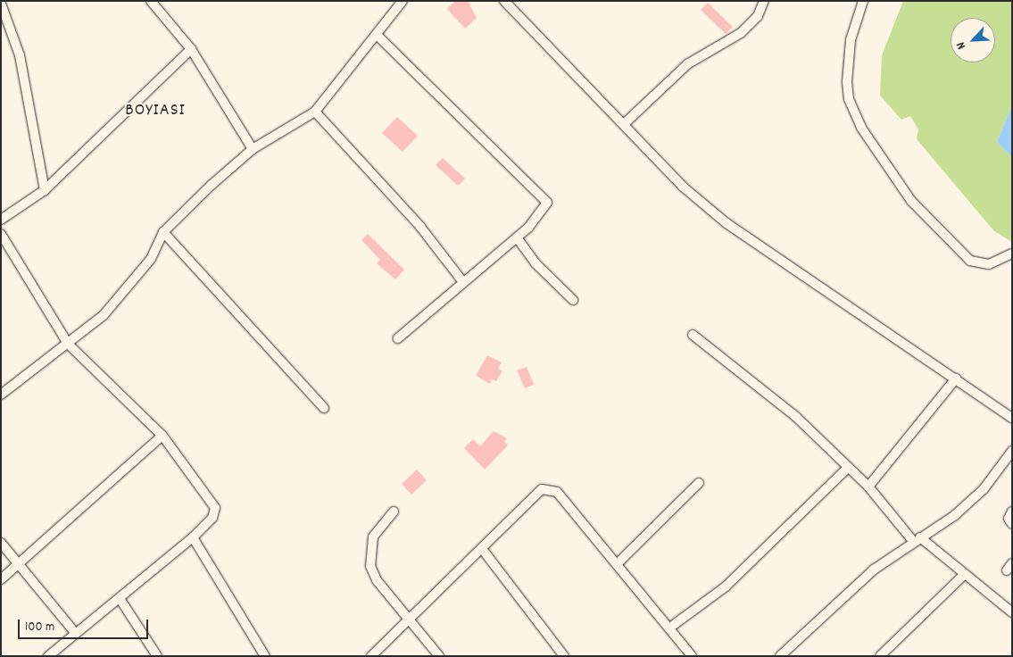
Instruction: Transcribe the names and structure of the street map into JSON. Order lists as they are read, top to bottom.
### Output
{
  "districts": ["BOYIASI"],
  "scale_bar": "100 m",
  "north": "bottom left"
}
